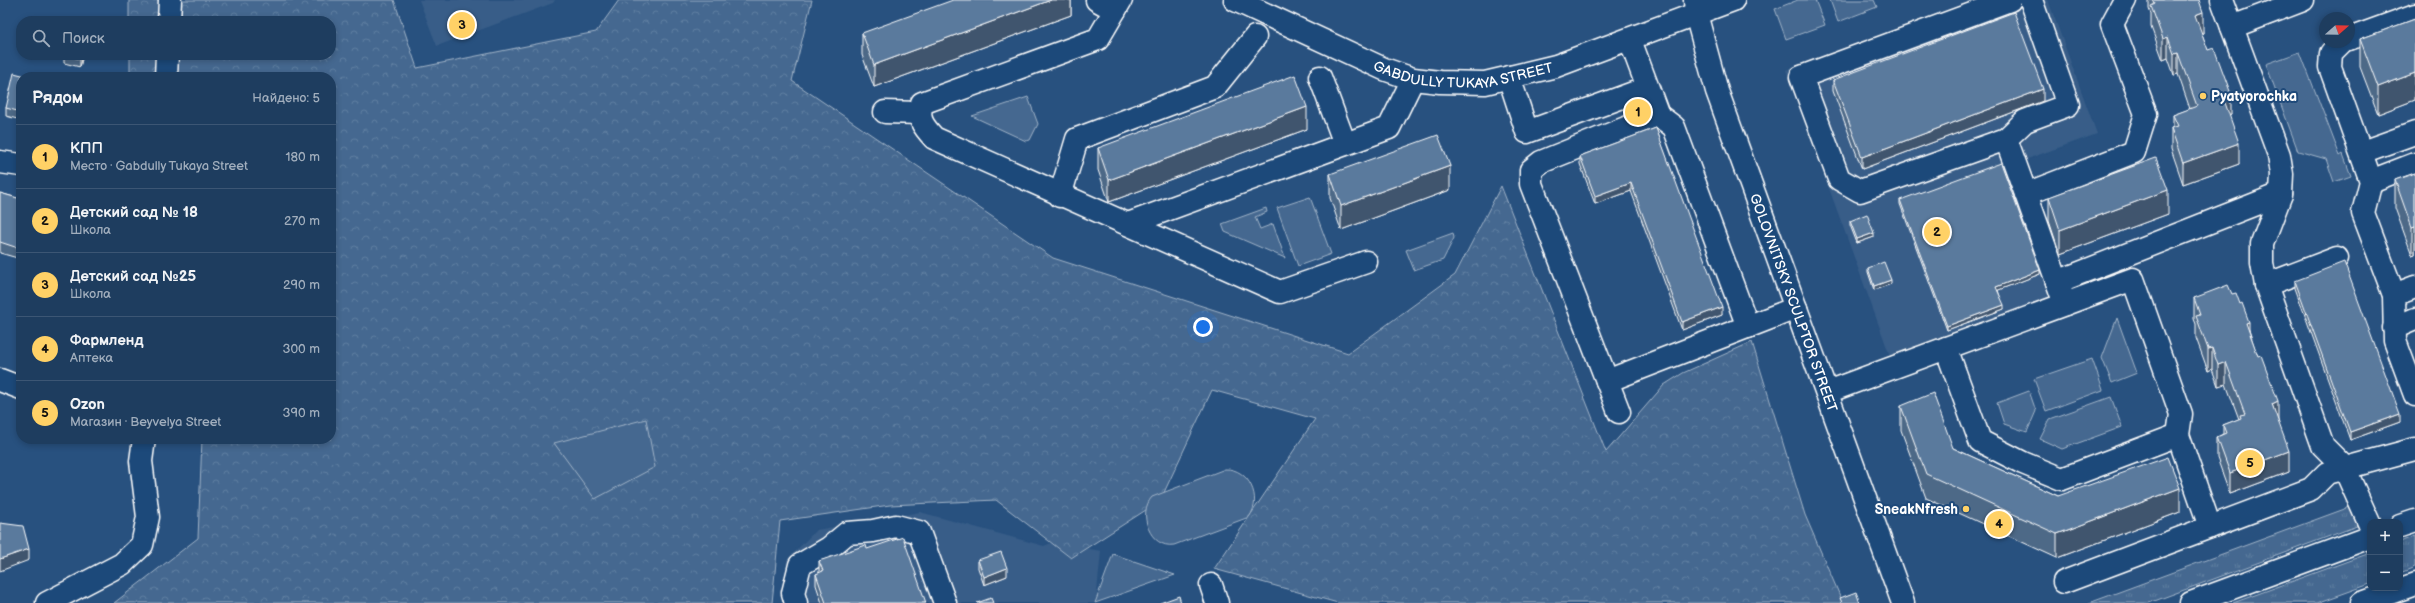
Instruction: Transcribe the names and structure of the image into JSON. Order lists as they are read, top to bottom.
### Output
{
  "streets": {
    "street": ["GABDULLY TUKAYA STREET", "GOLOVNITSKY SCULPTOR STREET"]
  },
  "crossings": [
    ["GABDULLY TUKAYA STREET", "GOLOVNITSKY SCULPTOR STREET"]
  ],
  "places": ["Pyatyorochka", "SneakNfresh"],
  "north": "right",
  "page": {
    "pins": [
      "3",
      "1",
      "2",
      "5",
      "4"
    ],
    "search": "Поиск",
    "heading": ["Рядом", "Найдено: 5"],
    "list": [
      {
        "mark": "1",
        "name": "КПП",
        "note": "Место · Gabdully Tukaya Street",
        "value": "180 m"
      },
      {
        "mark": "2",
        "name": "Детский сад № 18",
        "note": "Школа",
        "value": "270 m"
      },
      {
        "mark": "3",
        "name": "Детский сад №25",
        "note": "Школа",
        "value": "290 m"
      },
      {
        "mark": "4",
        "name": "Фармленд",
        "note": "Аптека",
        "value": "300 m"
      },
      {
        "mark": "5",
        "name": "Ozon",
        "note": "Магазин · Beyvelya Street",
        "value": "390 m"
      }
    ],
    "map_buttons": ["+", "−"]
  }
}
